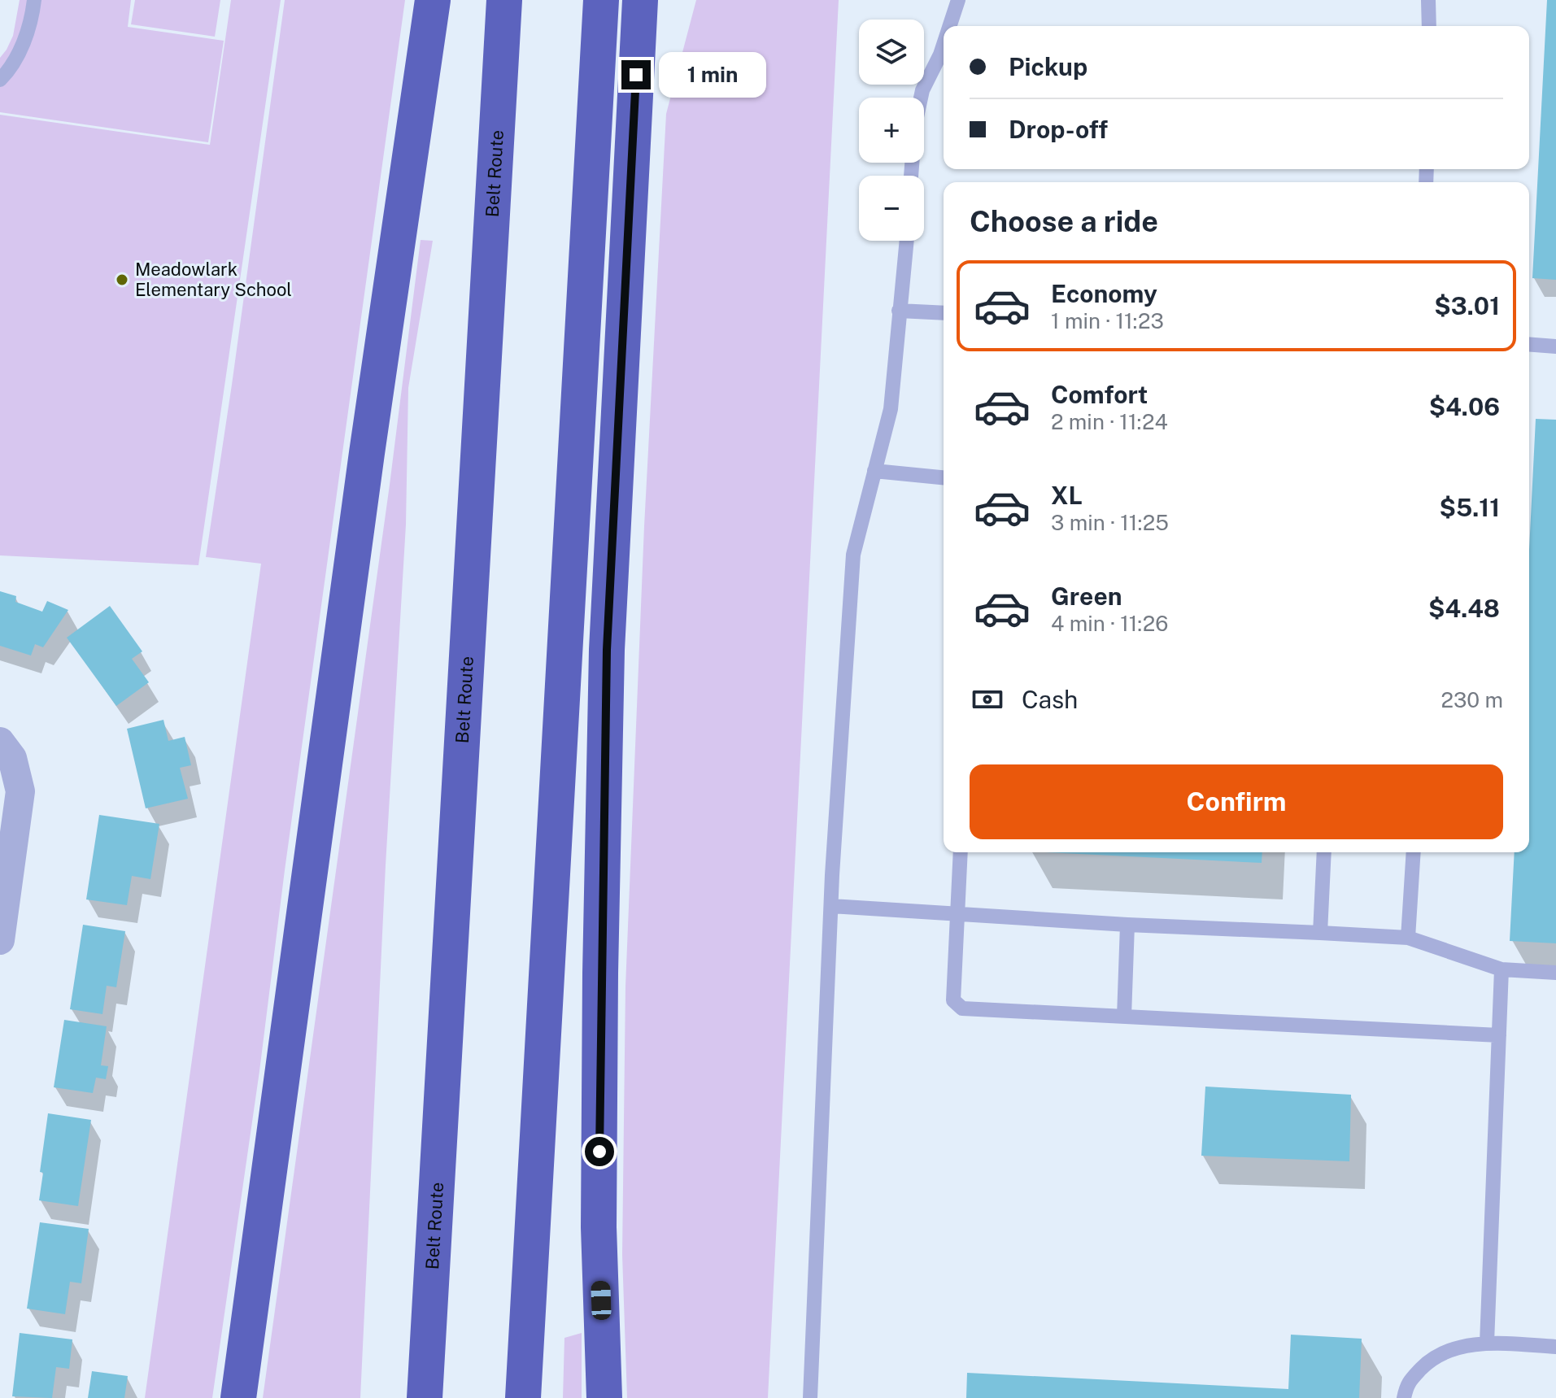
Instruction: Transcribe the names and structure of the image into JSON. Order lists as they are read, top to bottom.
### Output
{
  "streets": {
    "highway": ["Belt Route"]
  },
  "places": ["Meadowlark Elementary School"],
  "page": {
    "map_buttons": ["+", "−"],
    "banner": ["Pickup", "Drop-off"],
    "bubble": "1 min",
    "heading": "Choose a ride",
    "list": [
      {
        "name": "Economy",
        "note": "1 min · 11:23",
        "value": "$3.01"
      },
      {
        "name": "Comfort",
        "note": "2 min · 11:24",
        "value": "$4.06"
      },
      {
        "name": "XL",
        "note": "3 min · 11:25",
        "value": "$5.11"
      },
      {
        "name": "Green",
        "note": "4 min · 11:26",
        "value": "$4.48"
      }
    ],
    "pay": ["Cash", "230 m"],
    "buttons": "Confirm"
  }
}
